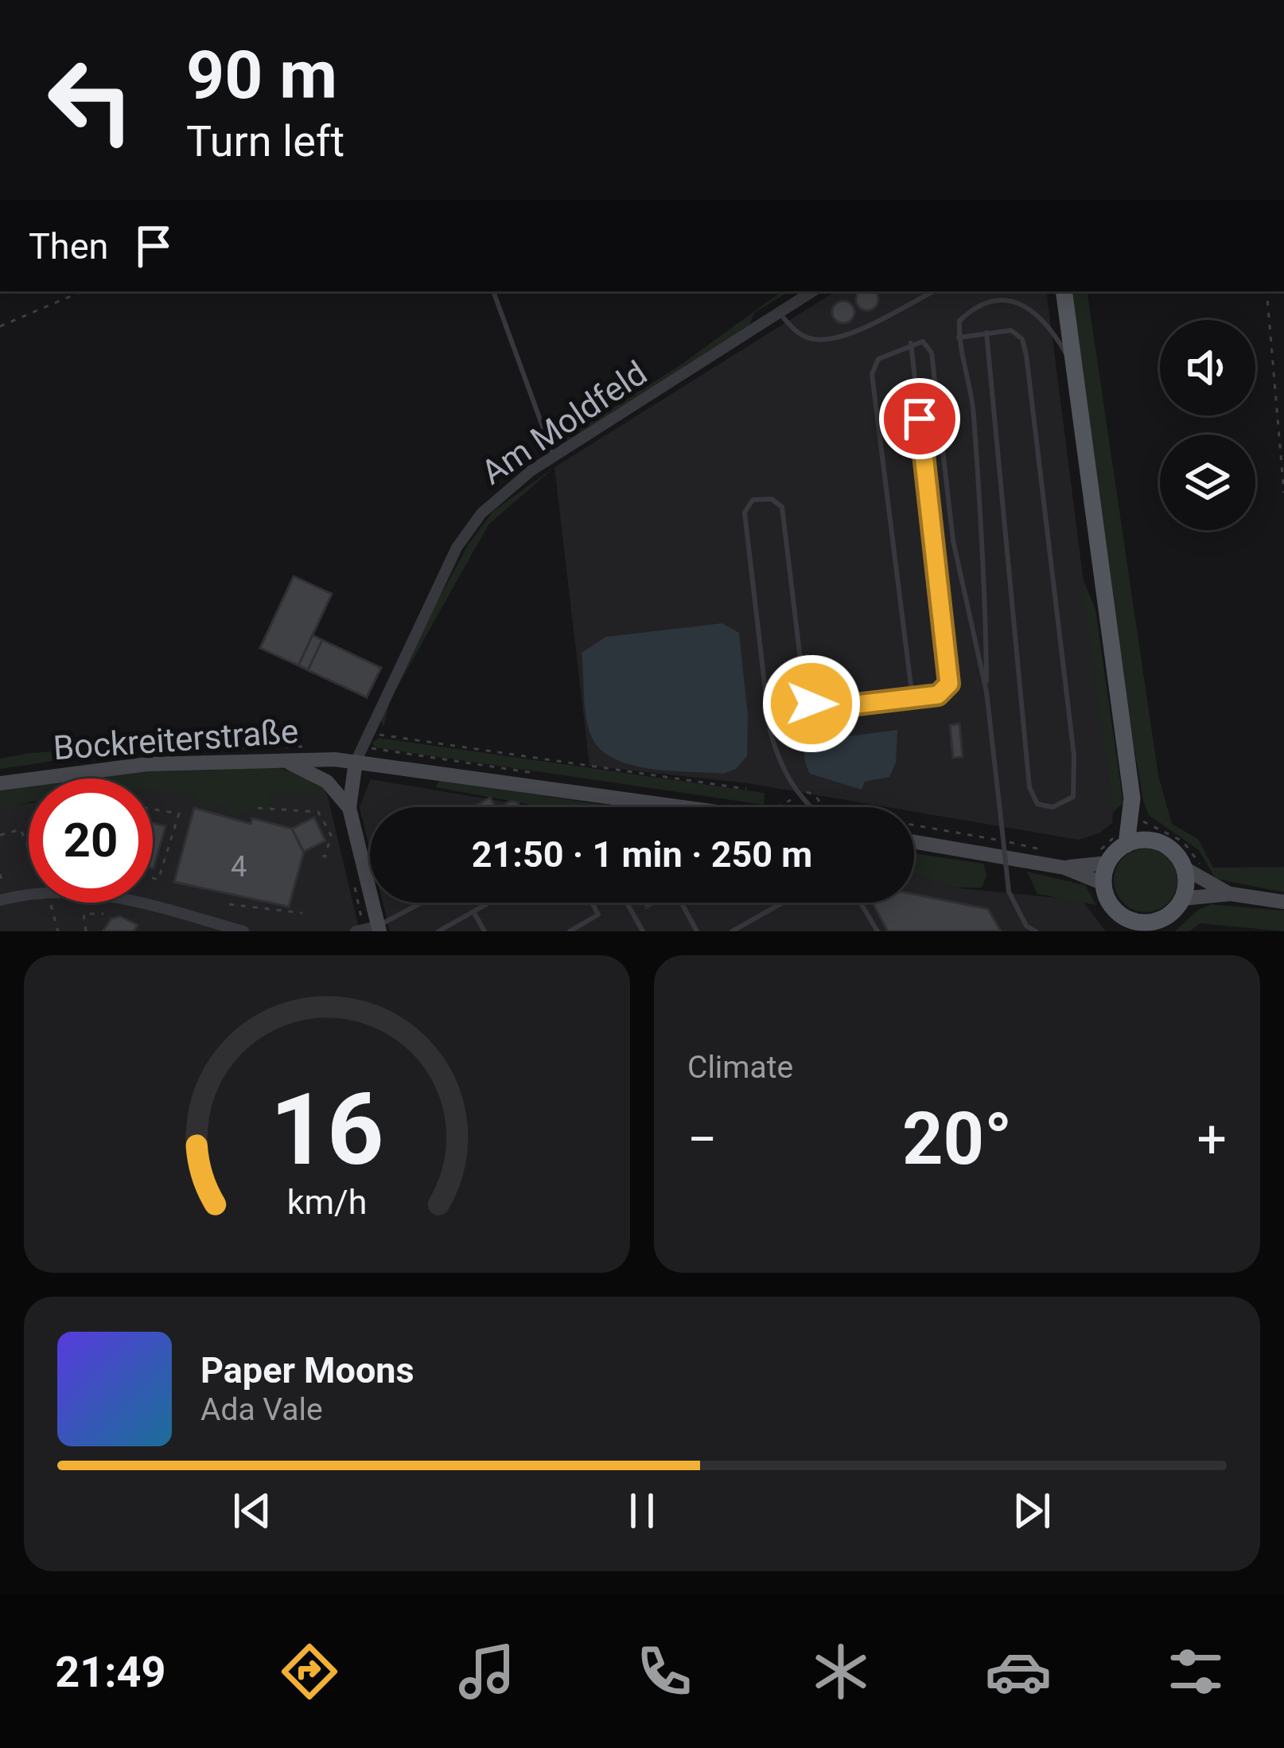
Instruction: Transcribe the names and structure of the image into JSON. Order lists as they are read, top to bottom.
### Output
{
  "streets": {
    "main road": ["Bockreiterstraße"],
    "street": ["Am Moldfeld"]
  },
  "crossings": [
    ["Am Moldfeld", "Bockreiterstraße"]
  ],
  "house_numbers": ["4"],
  "page": {
    "turn": ["90 m", "Turn left"],
    "then": "Then",
    "limit": "20",
    "trip": "21:50 · 1 min · 250 m",
    "tile": "Climate",
    "heat": ["−", "20°", "+"],
    "song": ["Paper Moons", "Ada Vale"],
    "tabs": "21:49",
    "gauge": ["16", "km/h"]
  }
}
